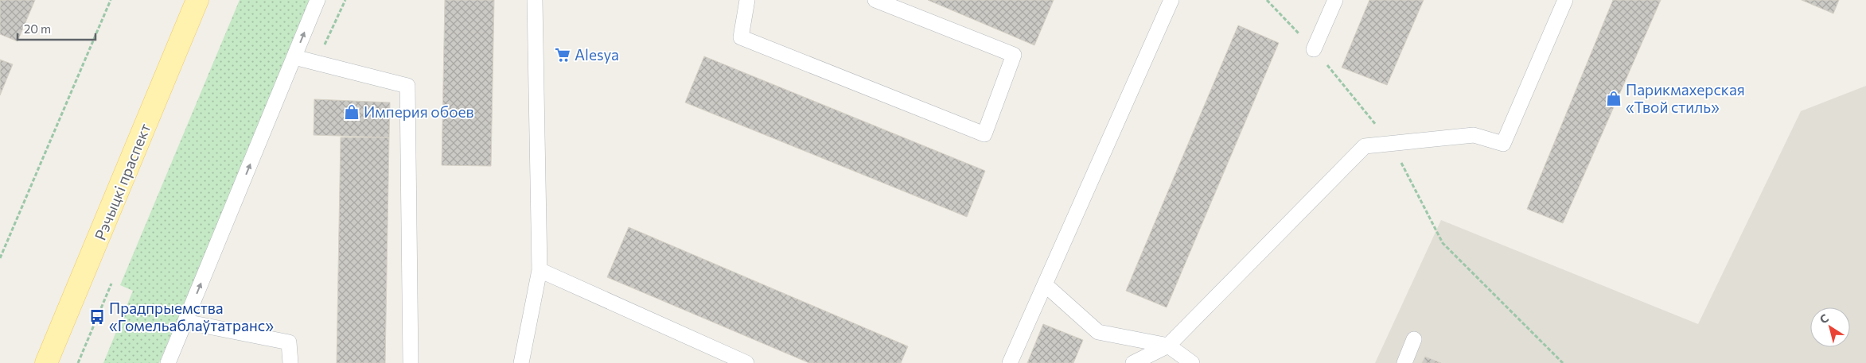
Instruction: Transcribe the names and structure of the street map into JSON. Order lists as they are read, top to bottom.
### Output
{
  "streets": {
    "main road": ["Рэчыцкі праспект"]
  },
  "places": {
    "supermarket": ["Alesya"],
    "shop": ["Парикмахерская «Твой стиль»", "Империя обоев"],
    "bus stop": ["Прадпрыемства «Гомельаблаўтатранс»"]
  },
  "scale_bar": "20 m",
  "north": "top left"
}
